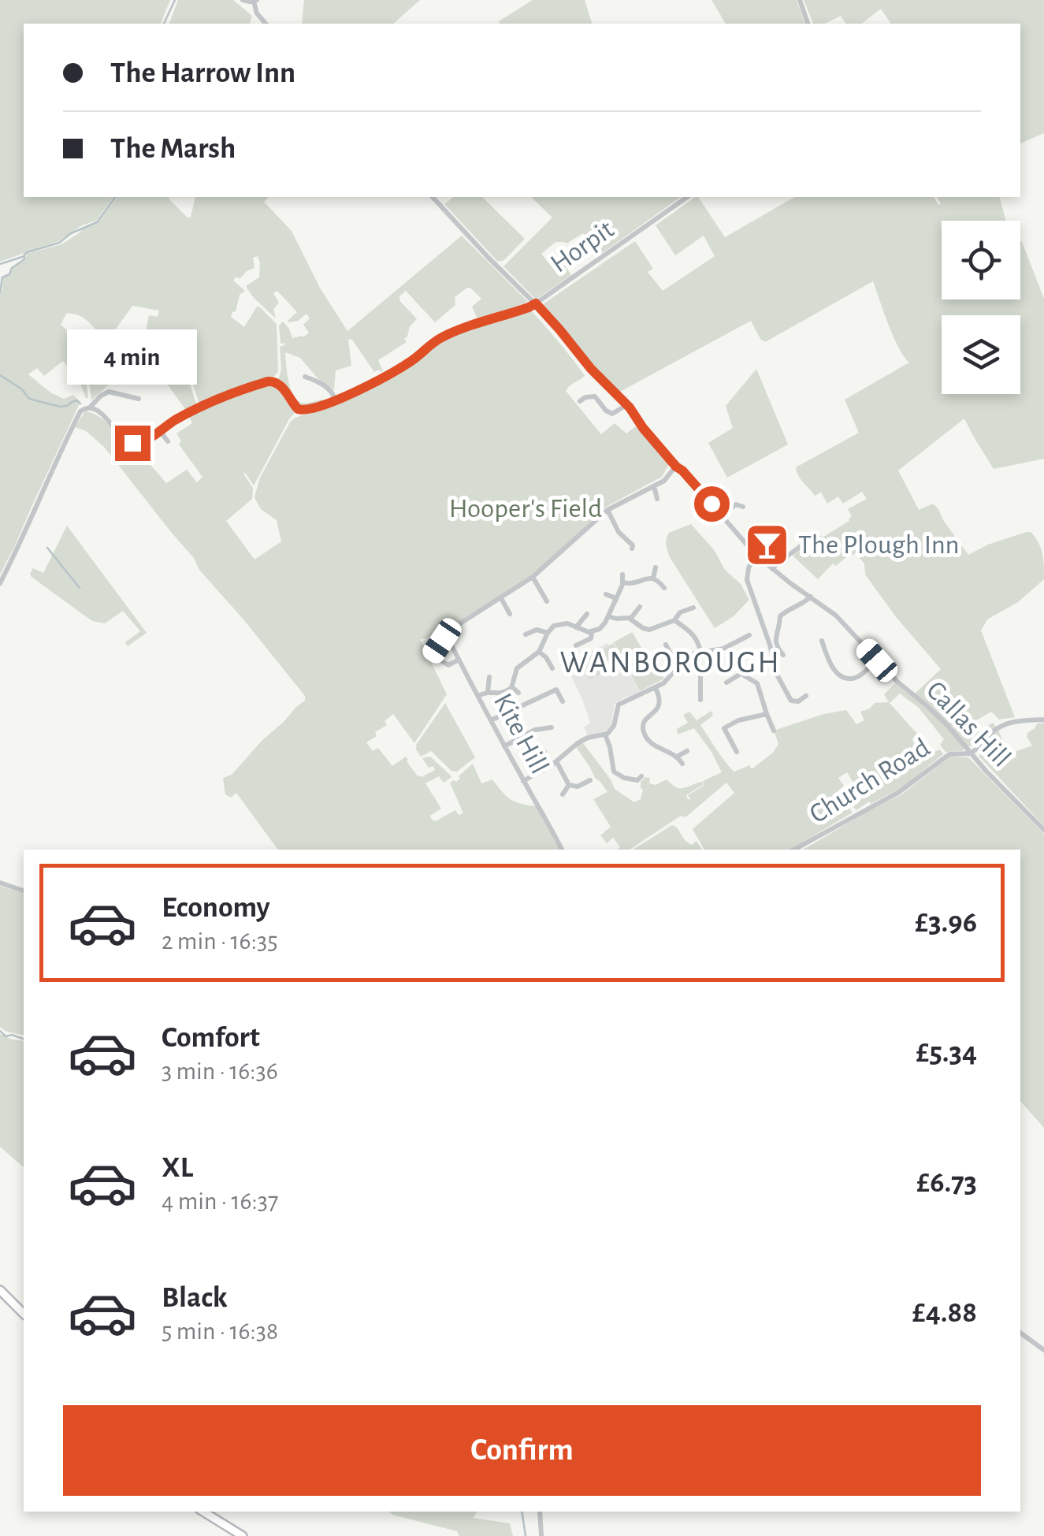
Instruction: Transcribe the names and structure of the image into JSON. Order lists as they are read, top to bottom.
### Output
{
  "streets": {
    "street": [
      "Horpit",
      "Callas Hill",
      "Kite Hill",
      "Church Road"
    ]
  },
  "crossings": [
    ["Horpit", "Callas Hill"],
    ["Callas Hill", "Church Road"]
  ],
  "districts": ["WANBOROUGH"],
  "parks": ["Hooper's Field"],
  "places": {
    "bar": ["The Plough Inn"]
  },
  "page": {
    "banner": ["The Harrow Inn", "The Marsh"],
    "bubble": "4 min",
    "list": [
      {
        "name": "Economy",
        "note": "2 min · 16:35",
        "value": "£3.96"
      },
      {
        "name": "Comfort",
        "note": "3 min · 16:36",
        "value": "£5.34"
      },
      {
        "name": "XL",
        "note": "4 min · 16:37",
        "value": "£6.73"
      },
      {
        "name": "Black",
        "note": "5 min · 16:38",
        "value": "£4.88"
      }
    ],
    "buttons": "Confirm"
  }
}
